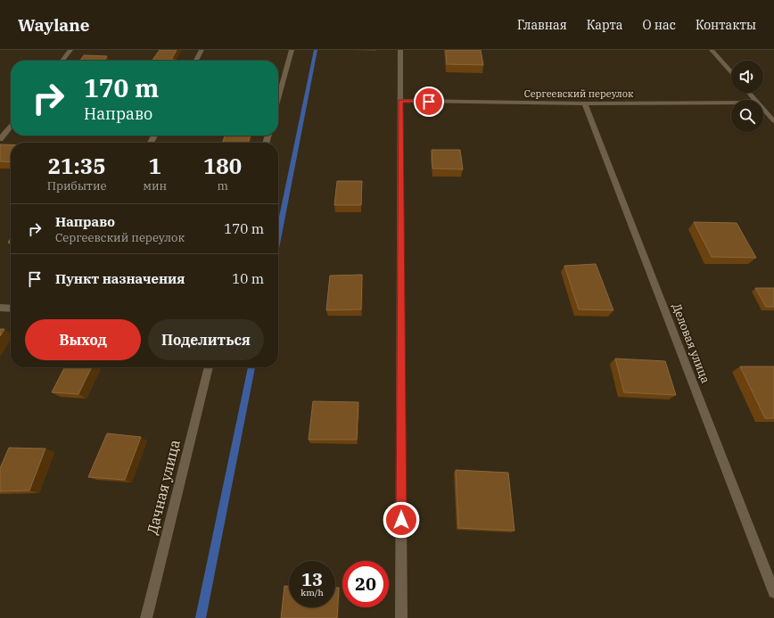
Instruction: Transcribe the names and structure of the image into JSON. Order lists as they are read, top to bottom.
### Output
{
  "streets": {
    "street": ["Сергеевский переулок", "Деловая улица", "Дачная улица"]
  },
  "crossings": [
    ["Сергеевский переулок", "Деловая улица"]
  ],
  "page": {
    "header": "Waylane",
    "nav": [
      "Главная",
      "Карта",
      "О нас",
      "Контакты"
    ],
    "turn": ["170 m", "Направо"],
    "eta": [
      "21:35",
      "Прибытие",
      "1",
      "мин",
      "180",
      "m"
    ],
    "list": [
      {
        "name": "Направо",
        "note": "Сергеевский переулок",
        "value": "170 m"
      },
      {
        "name": "Пункт назначения",
        "value": "10 m"
      }
    ],
    "buttons": ["Выход", "Поделиться"],
    "speed": "13 km/h",
    "limit": "20"
  }
}
